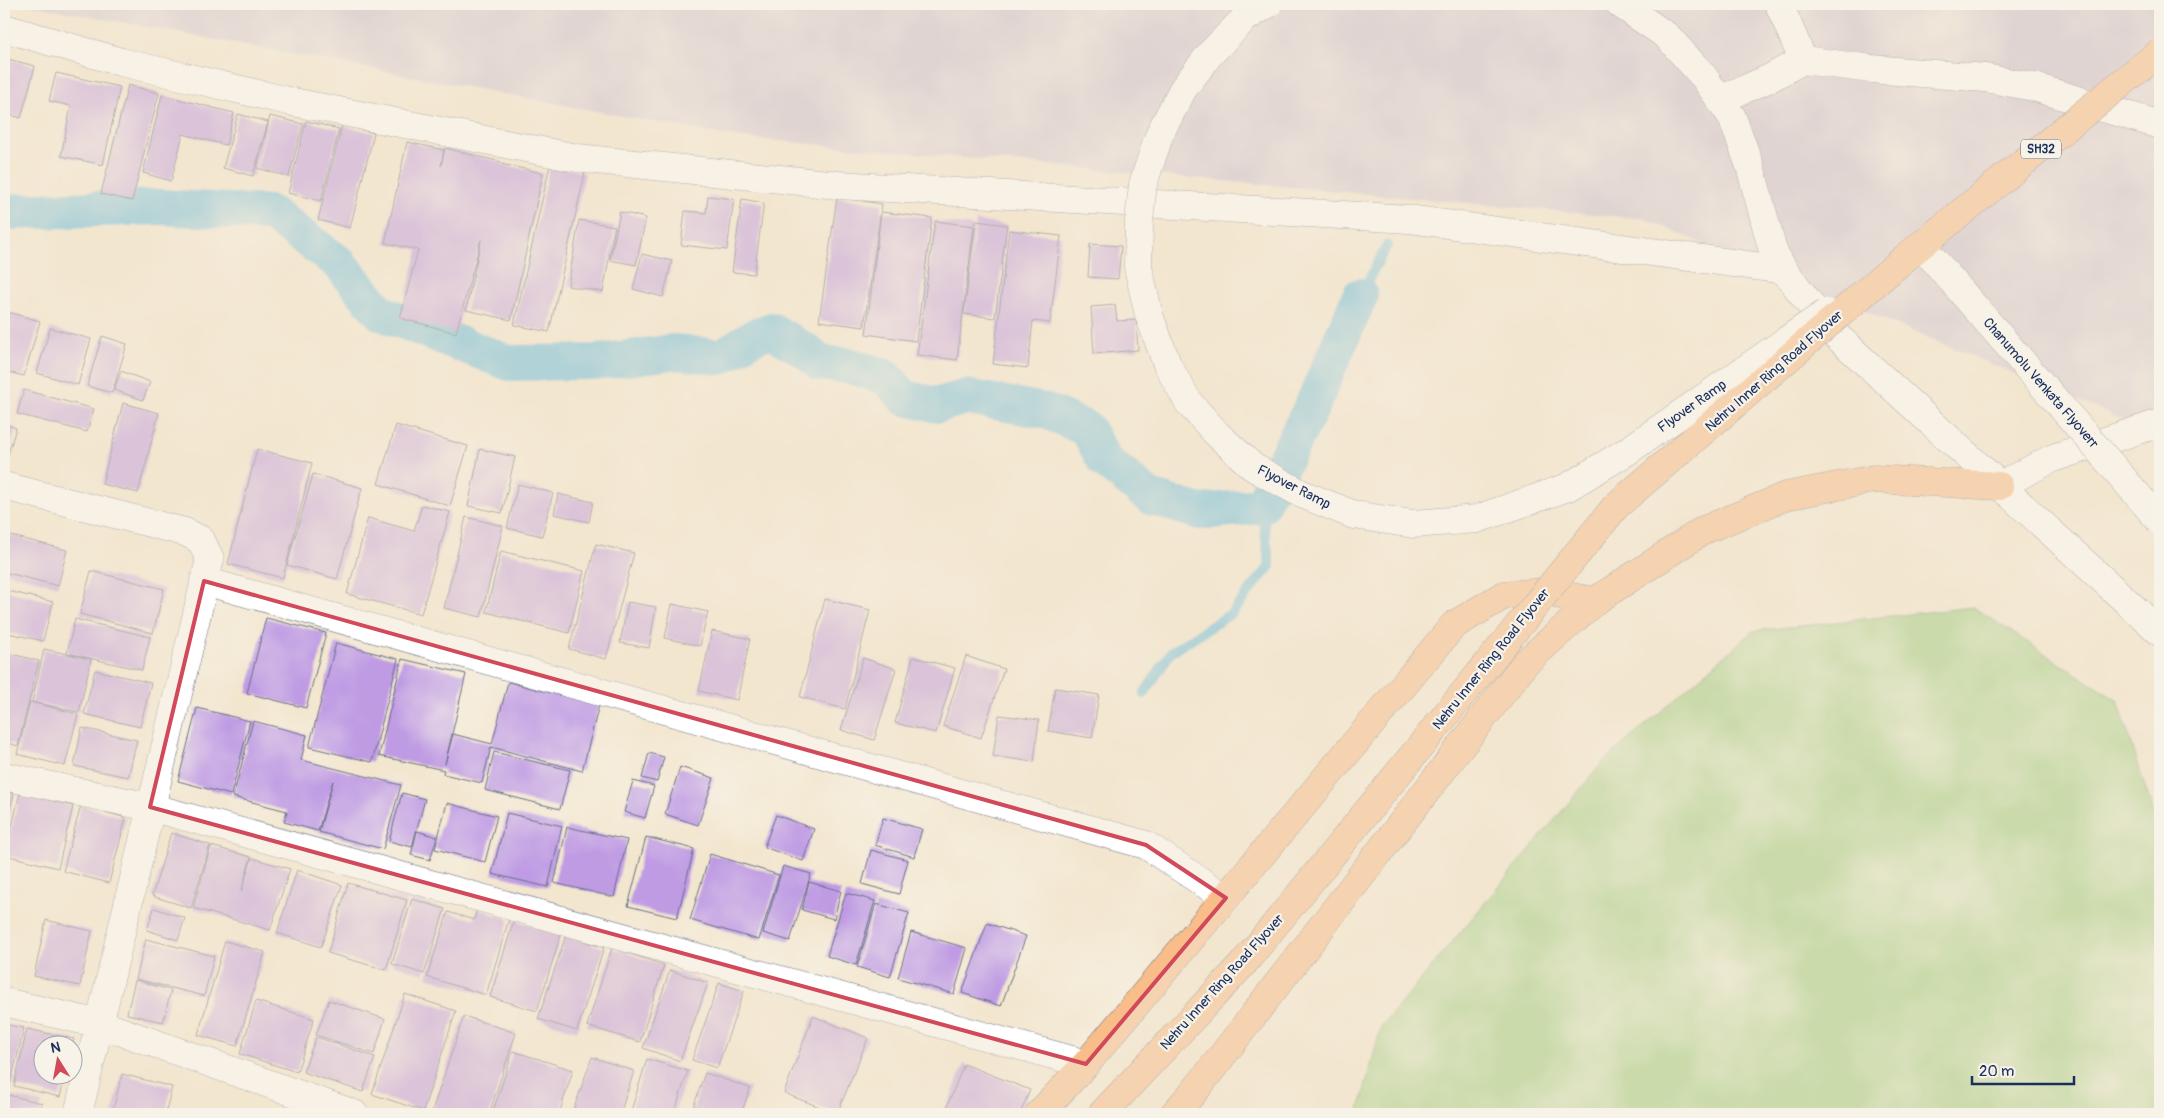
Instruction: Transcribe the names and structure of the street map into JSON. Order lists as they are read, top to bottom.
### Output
{
  "streets": {
    "main road": ["SH32", "Nehru Inner Ring Road Flyover"],
    "street": ["Chanumolu Venkata Flyoverr", "Flyover Ramp"]
  },
  "crossings": [
    ["SH32", "Nehru Inner Ring Road Flyover"],
    ["SH32", "Chanumolu Venkata Flyoverr"],
    ["SH32", "Flyover Ramp"],
    ["Nehru Inner Ring Road Flyover", "Chanumolu Venkata Flyoverr"],
    ["Nehru Inner Ring Road Flyover", "Flyover Ramp"],
    ["Chanumolu Venkata Flyoverr", "Flyover Ramp"]
  ],
  "scale_bar": "20 m",
  "north": "top"
}
